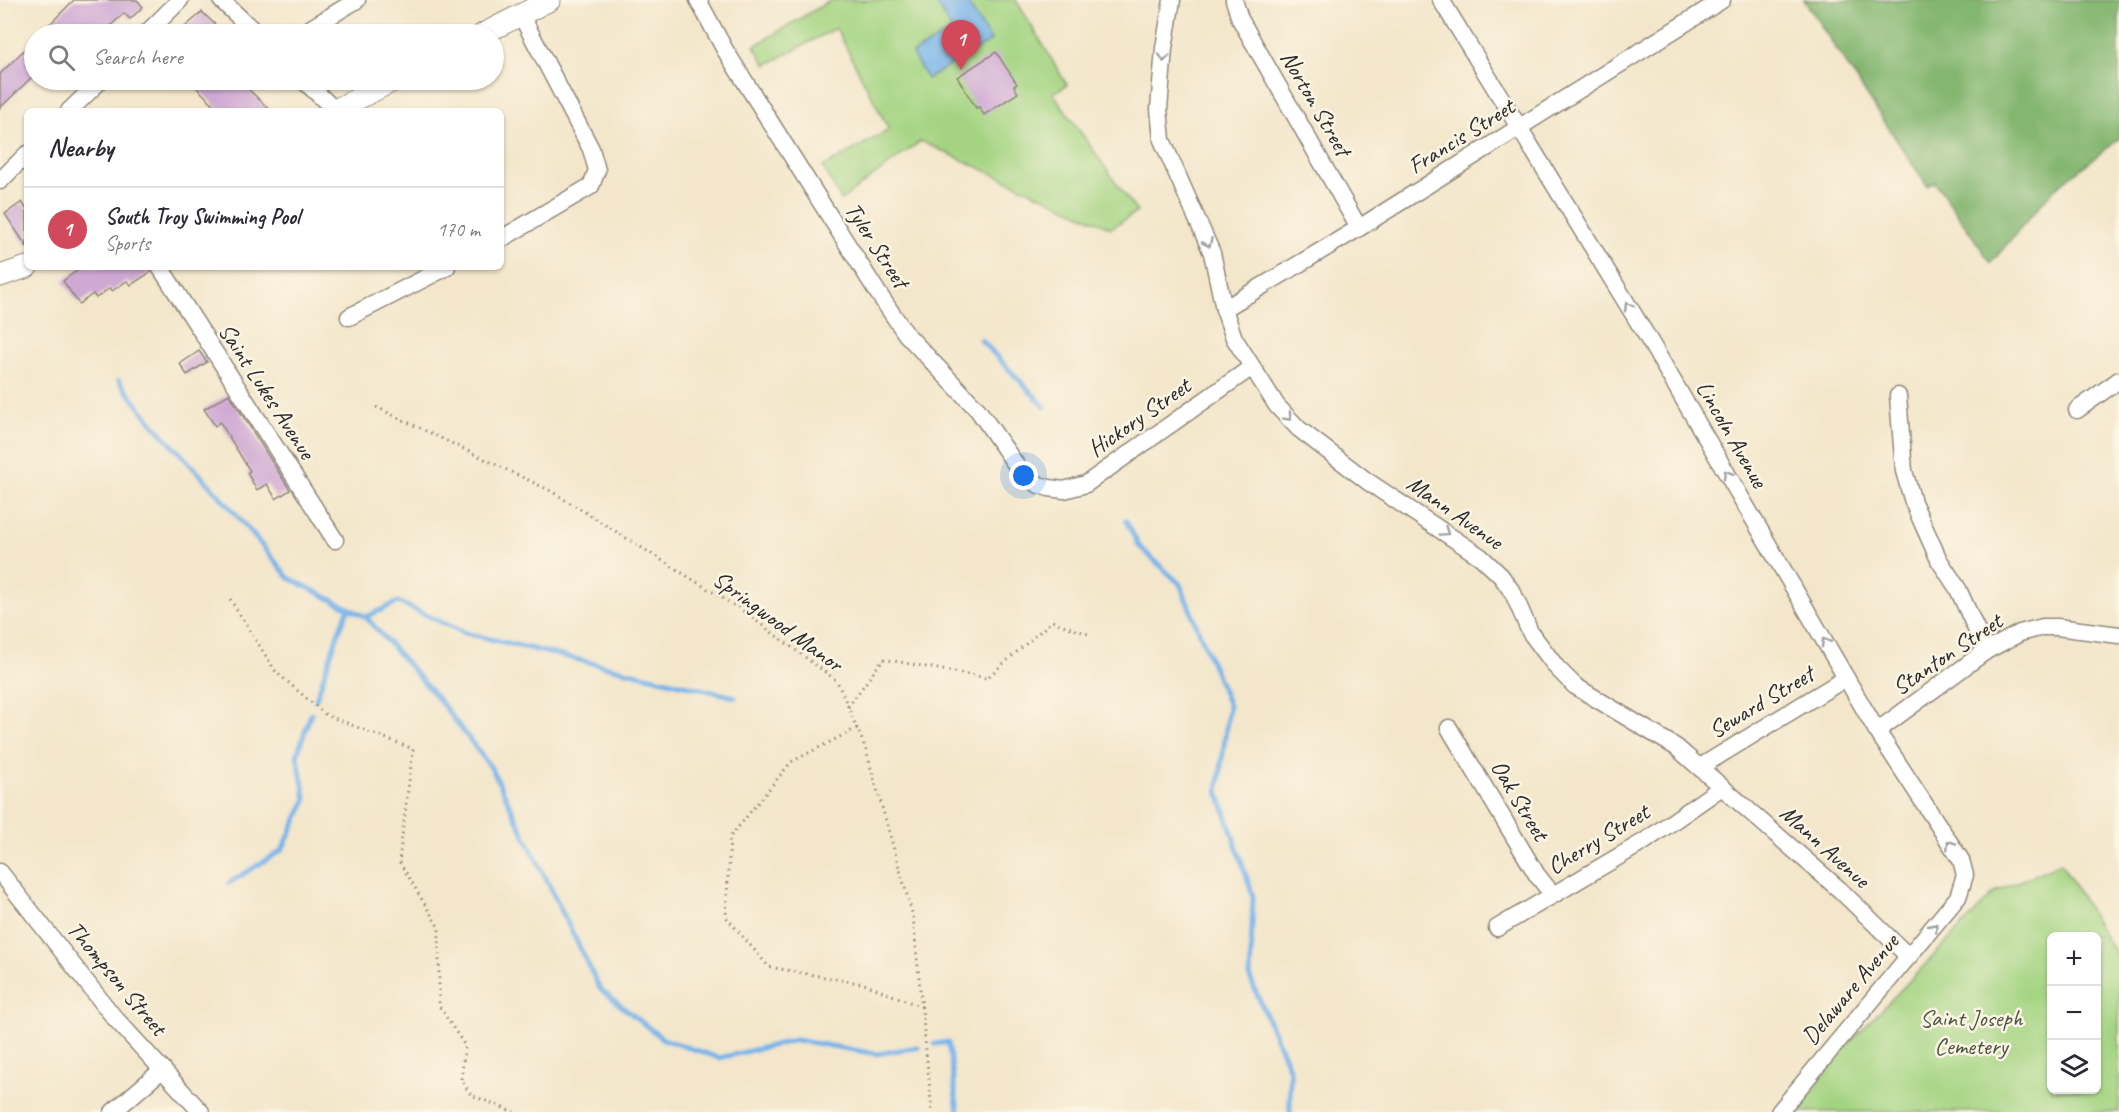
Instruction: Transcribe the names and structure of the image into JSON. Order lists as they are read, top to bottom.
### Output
{
  "streets": {
    "street": [
      "Norton Street",
      "Francis Street",
      "Tyler Street",
      "Saint Lukes Avenue",
      "Hickory Street",
      "Lincoln Avenue",
      "Mann Avenue",
      "Stanton Street",
      "Seward Street",
      "Oak Street",
      "Cherry Street",
      "Thompson Street",
      "Delaware Avenue"
    ],
    "path": ["Springwood Manor"]
  },
  "crossings": [
    ["Norton Street", "Francis Street"],
    ["Francis Street", "Lincoln Avenue"],
    ["Francis Street", "Mann Avenue"],
    ["Tyler Street", "Hickory Street"],
    ["Hickory Street", "Mann Avenue"],
    ["Lincoln Avenue", "Stanton Street"],
    ["Lincoln Avenue", "Seward Street"],
    ["Lincoln Avenue", "Delaware Avenue"],
    ["Mann Avenue", "Seward Street"],
    ["Mann Avenue", "Cherry Street"],
    ["Mann Avenue", "Delaware Avenue"],
    ["Oak Street", "Cherry Street"]
  ],
  "one_way": ["Lincoln Avenue", "Mann Avenue"],
  "parks": ["Saint Joseph Cemetery"],
  "page": {
    "pins": "1",
    "search": "Search here",
    "heading": "Nearby",
    "list": [
      {
        "mark": "1",
        "name": "South Troy Swimming Pool",
        "note": "Sports",
        "value": "170 m"
      }
    ],
    "map_buttons": ["+", "−"]
  }
}
